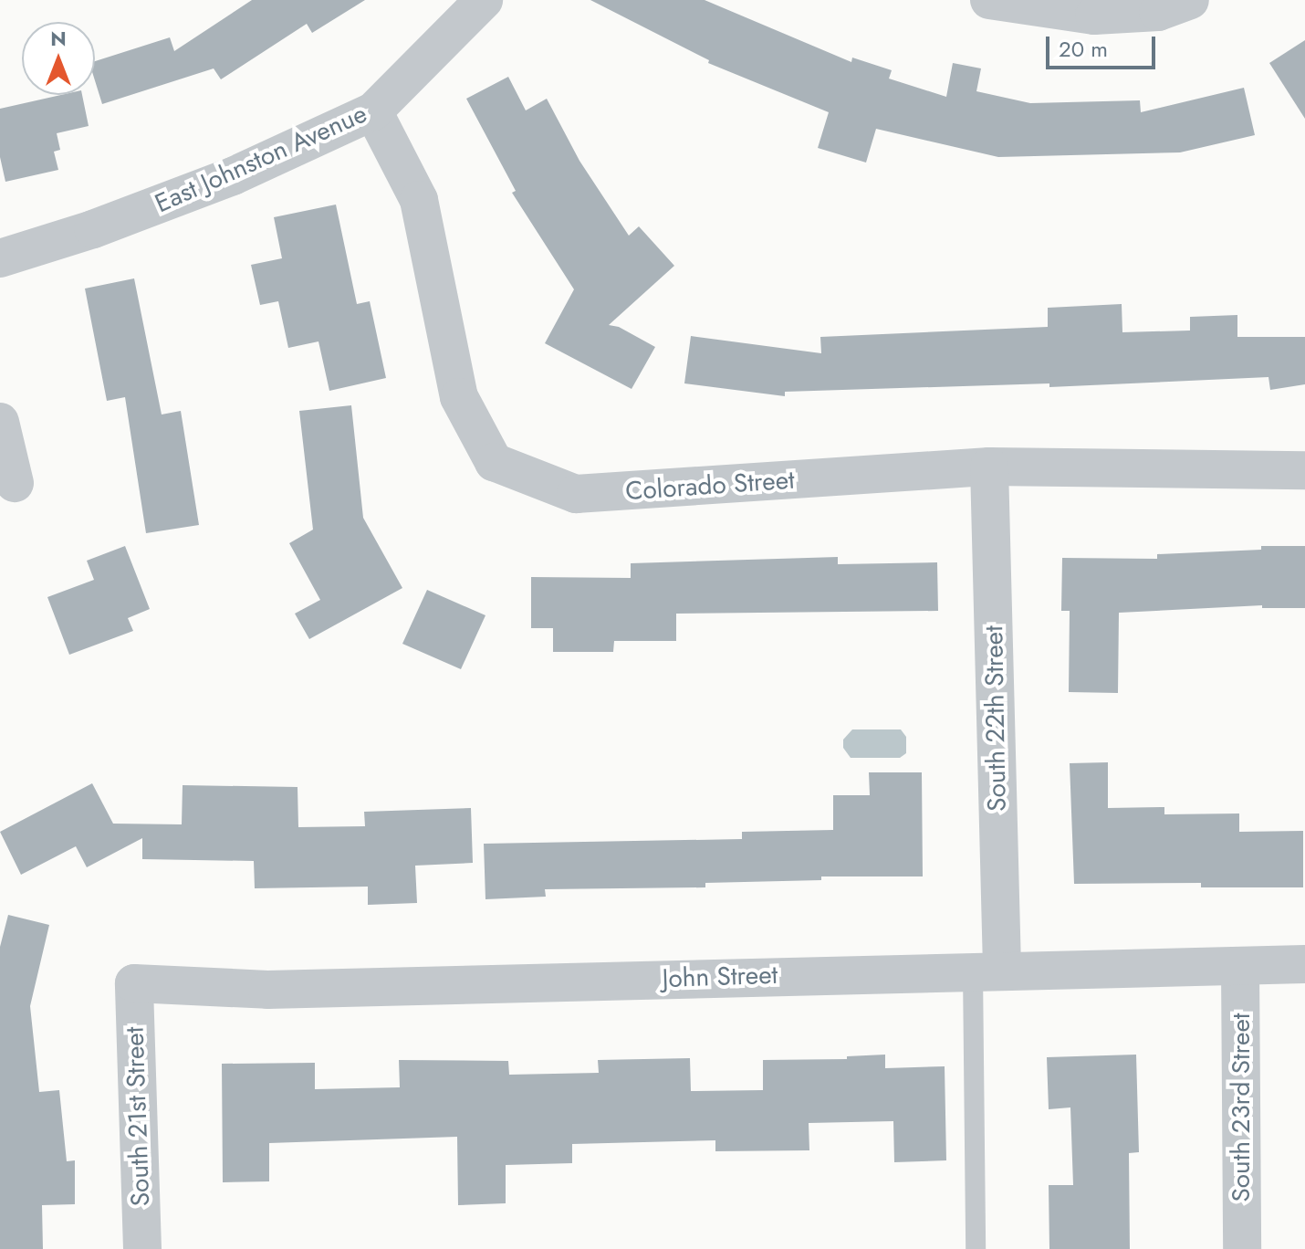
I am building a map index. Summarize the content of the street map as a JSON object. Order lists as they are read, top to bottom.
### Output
{
  "streets": {
    "street": [
      "East Johnston Avenue",
      "Colorado Street",
      "South 22th Street",
      "John Street",
      "South 23rd Street",
      "South 21st Street"
    ]
  },
  "crossings": [
    ["East Johnston Avenue", "Colorado Street"],
    ["Colorado Street", "South 22th Street"],
    ["South 22th Street", "John Street"],
    ["John Street", "South 23rd Street"],
    ["John Street", "South 21st Street"]
  ],
  "scale_bar": "20 m",
  "north": "top"
}
